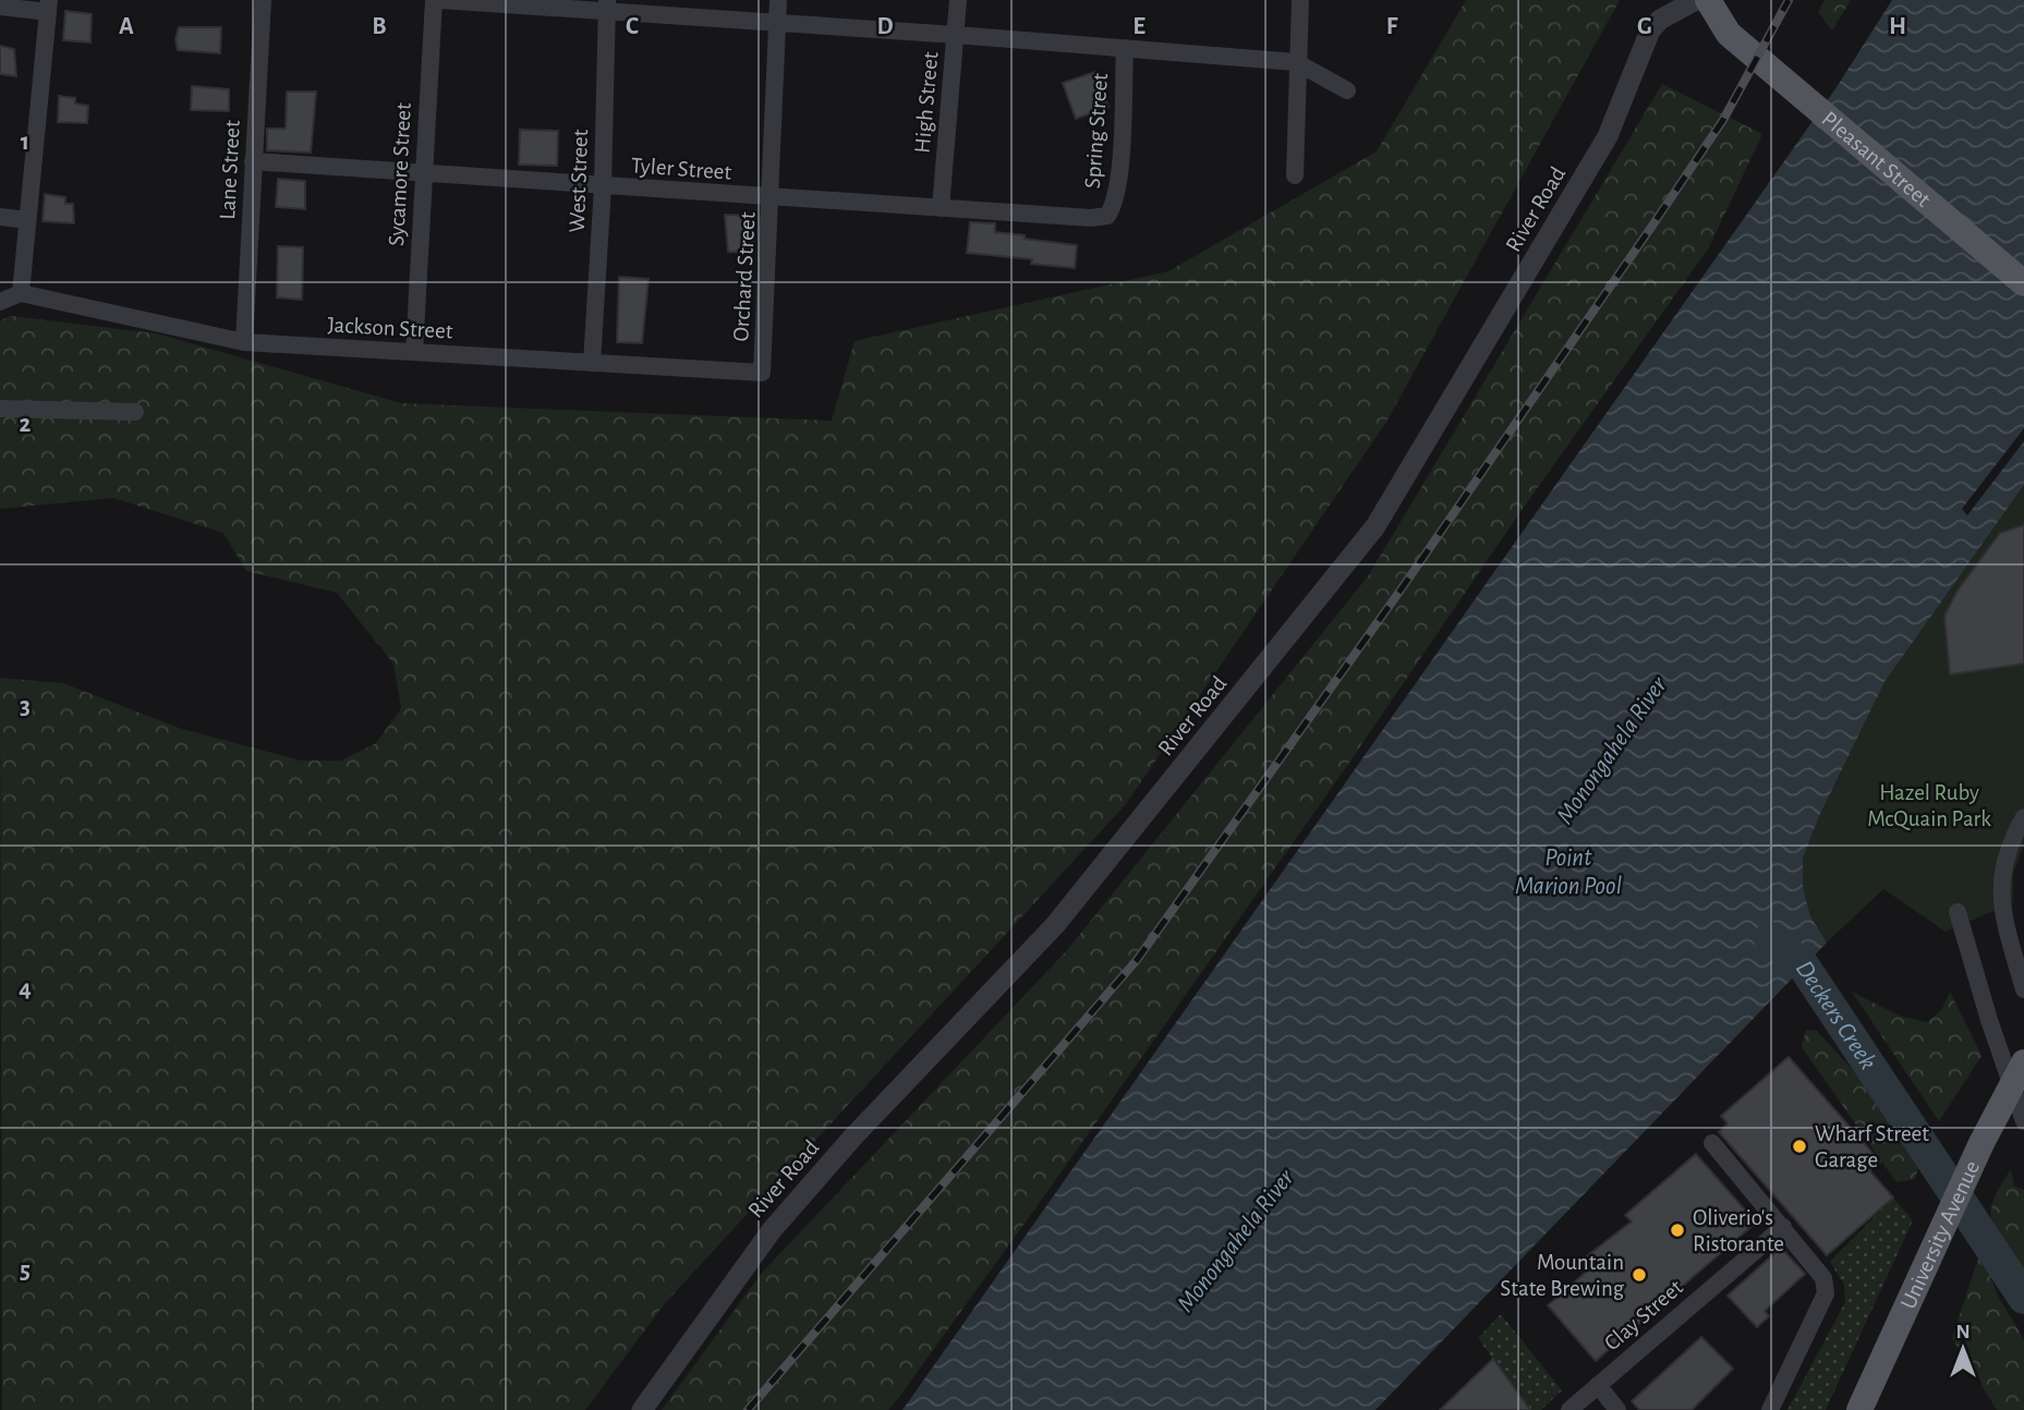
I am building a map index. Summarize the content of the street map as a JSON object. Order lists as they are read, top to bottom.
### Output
{
  "streets": {
    "main road": ["Pleasant Street", "University Avenue"],
    "street": [
      "High Street",
      "Spring Street",
      "Tyler Street",
      "Lane Street",
      "Sycamore Street",
      "West Street",
      "River Road",
      "Orchard Street",
      "Jackson Street",
      "Clay Street"
    ]
  },
  "crossings": [
    ["High Street", "Tyler Street"],
    ["Spring Street", "Tyler Street"],
    ["Tyler Street", "Lane Street"],
    ["Tyler Street", "Sycamore Street"],
    ["Tyler Street", "West Street"],
    ["Tyler Street", "Orchard Street"],
    ["Lane Street", "Jackson Street"],
    ["Sycamore Street", "Jackson Street"],
    ["West Street", "Jackson Street"],
    ["Orchard Street", "Jackson Street"]
  ],
  "water": ["Monongahela River", "Point Marion Pool", "Deckers Creek"],
  "parks": ["Hazel Ruby McQuain Park"],
  "places": ["Wharf Street Garage", "Oliverio's Ristorante", "Mountain State Brewing"],
  "north": "top",
  "grid": {
    "columns": [
      "A",
      "B",
      "C",
      "D",
      "E",
      "F",
      "G",
      "H"
    ],
    "rows": [
      "1",
      "2",
      "3",
      "4",
      "5"
    ]
  }
}
